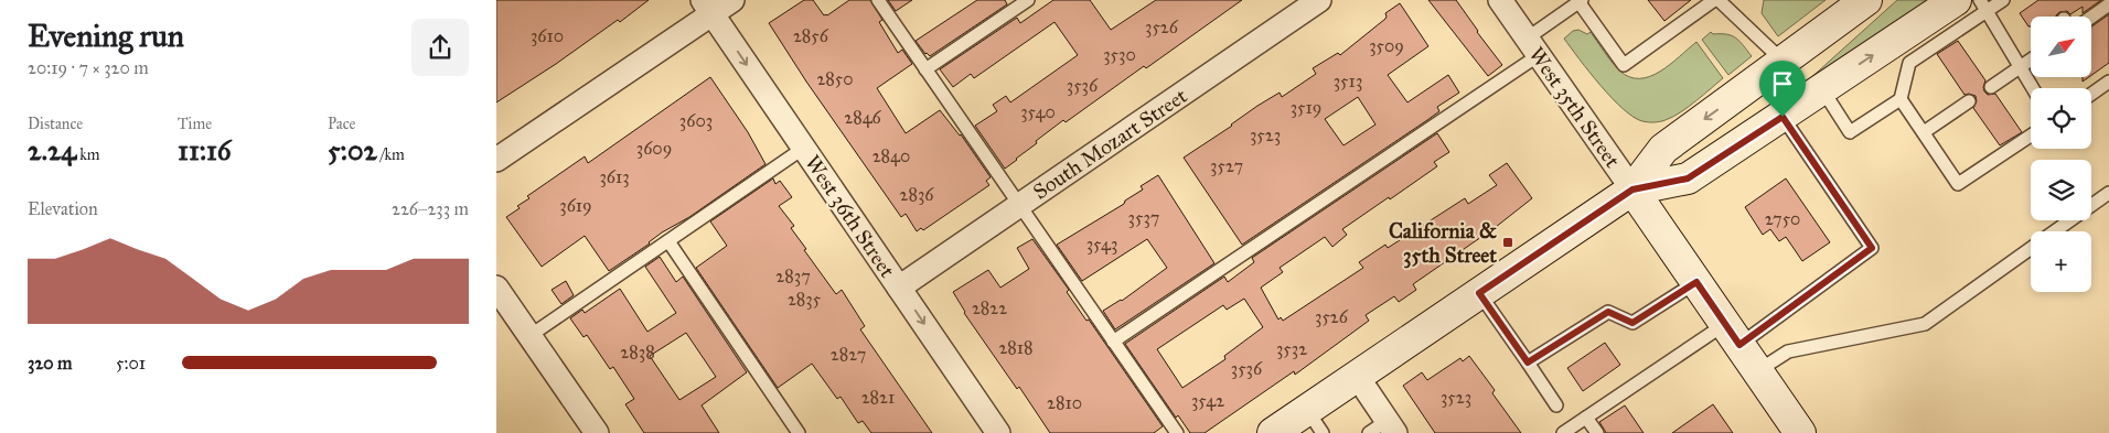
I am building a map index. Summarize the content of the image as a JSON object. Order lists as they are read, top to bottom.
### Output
{
  "streets": {
    "main road": ["West 35th Street"],
    "street": ["South Mozart Street", "West 36th Street"]
  },
  "crossings": [
    ["South Mozart Street", "West 36th Street"]
  ],
  "one_way": ["West 36th Street"],
  "places": {
    "transit": ["California & 35th Street"]
  },
  "house_numbers": [
    "3526",
    "3610",
    "2856",
    "3509",
    "3530",
    "2850",
    "3513",
    "3536",
    "3519",
    "3540",
    "2846",
    "3603",
    "3523",
    "3609",
    "2840",
    "3527",
    "3613",
    "2836",
    "3619",
    "3537",
    "2750",
    "3543",
    "2837",
    "2835",
    "2822",
    "3526",
    "2818",
    "3532",
    "2838",
    "2827",
    "3536",
    "2821",
    "3523",
    "3542",
    "2810"
  ],
  "north": "top right",
  "page": {
    "heading": ["Evening run", "20:19 · 7 × 320 m"],
    "map_buttons": "+",
    "stats": [
      ["Distance", "2.24 km"],
      ["Time", "11:16"],
      ["Pace", "5:02 /km"]
    ],
    "chart": ["Elevation", "226–233 m"],
    "list": [
      {
        "name": "320 m",
        "note": "5:01"
      }
    ]
  }
}
